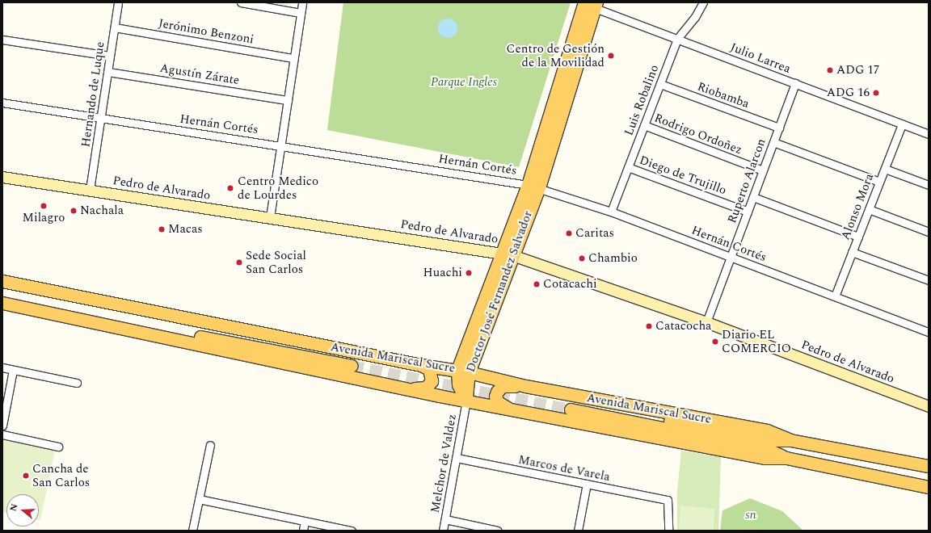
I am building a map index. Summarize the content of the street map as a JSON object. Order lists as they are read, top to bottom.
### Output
{
  "streets": {
    "main road": ["Pedro de Alvarado", "Doctor José Fernandez Salvador", "Avenida Mariscal Sucre"],
    "street": [
      "Jerónimo Benzoni",
      "Julio Larrea",
      "Agustín Zárate",
      "Hernando de Luque",
      "Riobamba",
      "Luis Robalino",
      "Hernán Cortés",
      "Rodrigo Ordoñez",
      "Diego de Trujillo",
      "Ruperto Alarcon",
      "Alonso Mora",
      "Melchor de Valdez",
      "Marcos de Varela"
    ]
  },
  "crossings": [
    ["Jerónimo Benzoni", "Hernando de Luque"],
    ["Julio Larrea", "Luis Robalino"],
    ["Julio Larrea", "Ruperto Alarcon"],
    ["Julio Larrea", "Alonso Mora"],
    ["Julio Larrea", "Doctor José Fernandez Salvador"],
    ["Agustín Zárate", "Hernando de Luque"],
    ["Hernando de Luque", "Hernán Cortés"],
    ["Hernando de Luque", "Pedro de Alvarado"],
    ["Riobamba", "Luis Robalino"],
    ["Riobamba", "Ruperto Alarcon"],
    ["Luis Robalino", "Hernán Cortés"],
    ["Luis Robalino", "Rodrigo Ordoñez"],
    ["Luis Robalino", "Diego de Trujillo"],
    ["Hernán Cortés", "Ruperto Alarcon"],
    ["Hernán Cortés", "Alonso Mora"],
    ["Hernán Cortés", "Doctor José Fernandez Salvador"],
    ["Rodrigo Ordoñez", "Ruperto Alarcon"],
    ["Diego de Trujillo", "Ruperto Alarcon"],
    ["Ruperto Alarcon", "Pedro de Alvarado"],
    ["Pedro de Alvarado", "Doctor José Fernandez Salvador"],
    ["Doctor José Fernandez Salvador", "Avenida Mariscal Sucre"],
    ["Doctor José Fernandez Salvador", "Melchor de Valdez"],
    ["Avenida Mariscal Sucre", "Melchor de Valdez"],
    ["Melchor de Valdez", "Marcos de Varela"]
  ],
  "parks": ["Parque Ingles", "sn"],
  "places": [
    "Centro de Gestión de la Movilidad",
    "ADG 17",
    "ADG 16",
    "Centro Medico de Lourdes",
    "Milagro",
    "Nachala",
    "Macas",
    "Caritas",
    "Chambio",
    "Sede Social San Carlos",
    "Huachi",
    "Cotacachi",
    "Catacocha",
    "Diario EL COMERCIO",
    "Cancha de San Carlos"
  ],
  "north": "left"
}
